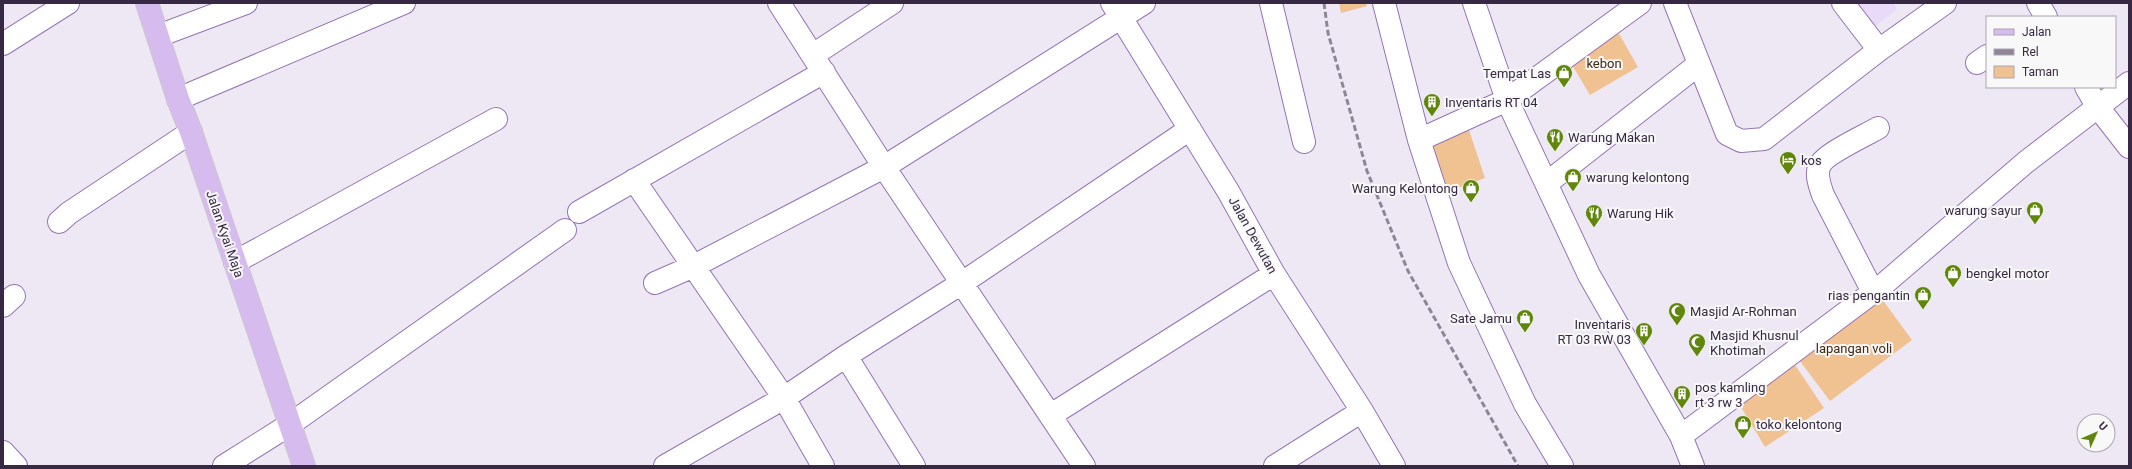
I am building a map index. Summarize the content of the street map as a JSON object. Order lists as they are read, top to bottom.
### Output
{
  "streets": {
    "main road": ["Jalan Kyai Maja"],
    "street": ["Jalan Dewutan"]
  },
  "parks": ["kebon", "lapangan voli"],
  "places": {
    "shop": [
      "Tempat Las",
      "warung kelontong",
      "Warung Kelontong",
      "warung sayur",
      "bengkel motor",
      "rias pengantin",
      "Sate Jamu",
      "toko kelontong"
    ],
    "building": ["Inventaris RT 04", "Inventaris RT 03 RW 03", "pos kamling rt 3 rw 3"],
    "restaurant": ["Warung Makan", "Warung Hik"],
    "hotel": ["kos"],
    "mosque": ["Masjid Ar-Rohman", "Masjid Khusnul Khotimah"]
  },
  "legend": ["Jalan", "Rel", "Taman"],
  "north": "top right"
}
